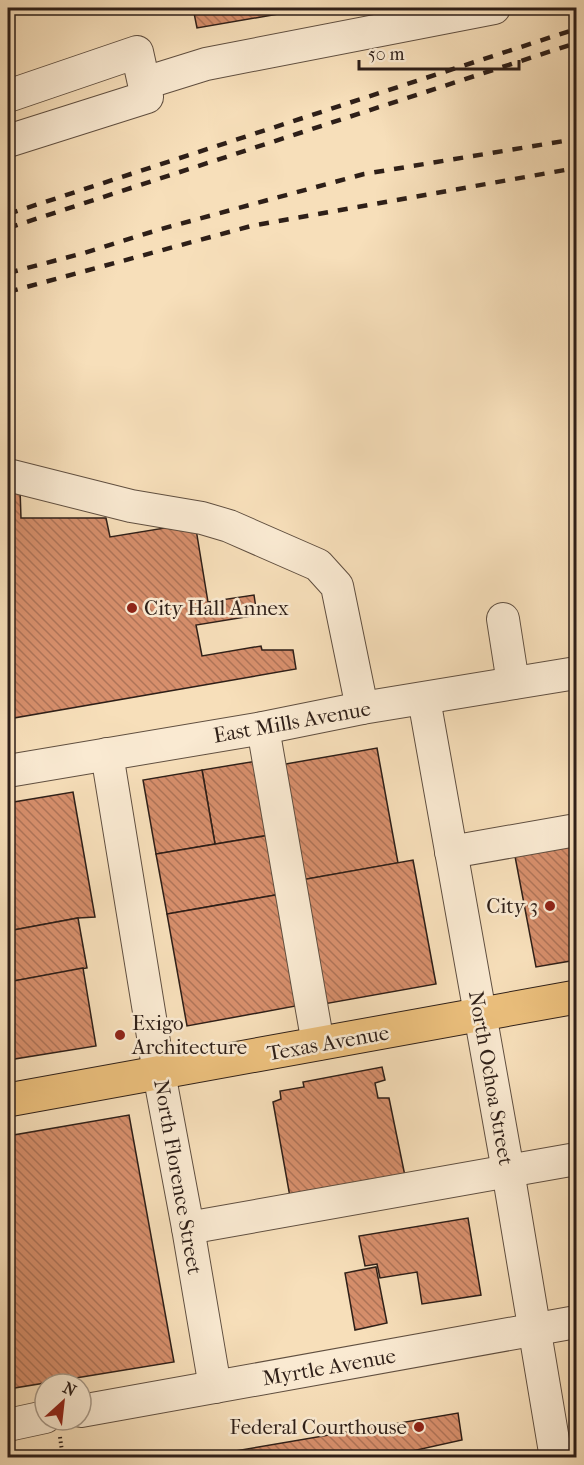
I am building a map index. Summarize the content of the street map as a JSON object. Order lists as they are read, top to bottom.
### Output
{
  "streets": {
    "main road": ["Texas Avenue"],
    "street": [
      "East Mills Avenue",
      "North Ochoa Street",
      "North Florence Street",
      "Myrtle Avenue"
    ]
  },
  "crossings": [
    ["East Mills Avenue", "North Ochoa Street"],
    ["East Mills Avenue", "North Florence Street"],
    ["Texas Avenue", "North Ochoa Street"],
    ["Texas Avenue", "North Florence Street"],
    ["North Ochoa Street", "Myrtle Avenue"],
    ["North Florence Street", "Myrtle Avenue"]
  ],
  "places": [
    "City Hall Annex",
    "City 3",
    "Exigo Architecture",
    "Federal Courthouse"
  ],
  "scale_bar": "50 m",
  "north": "top right"
}
